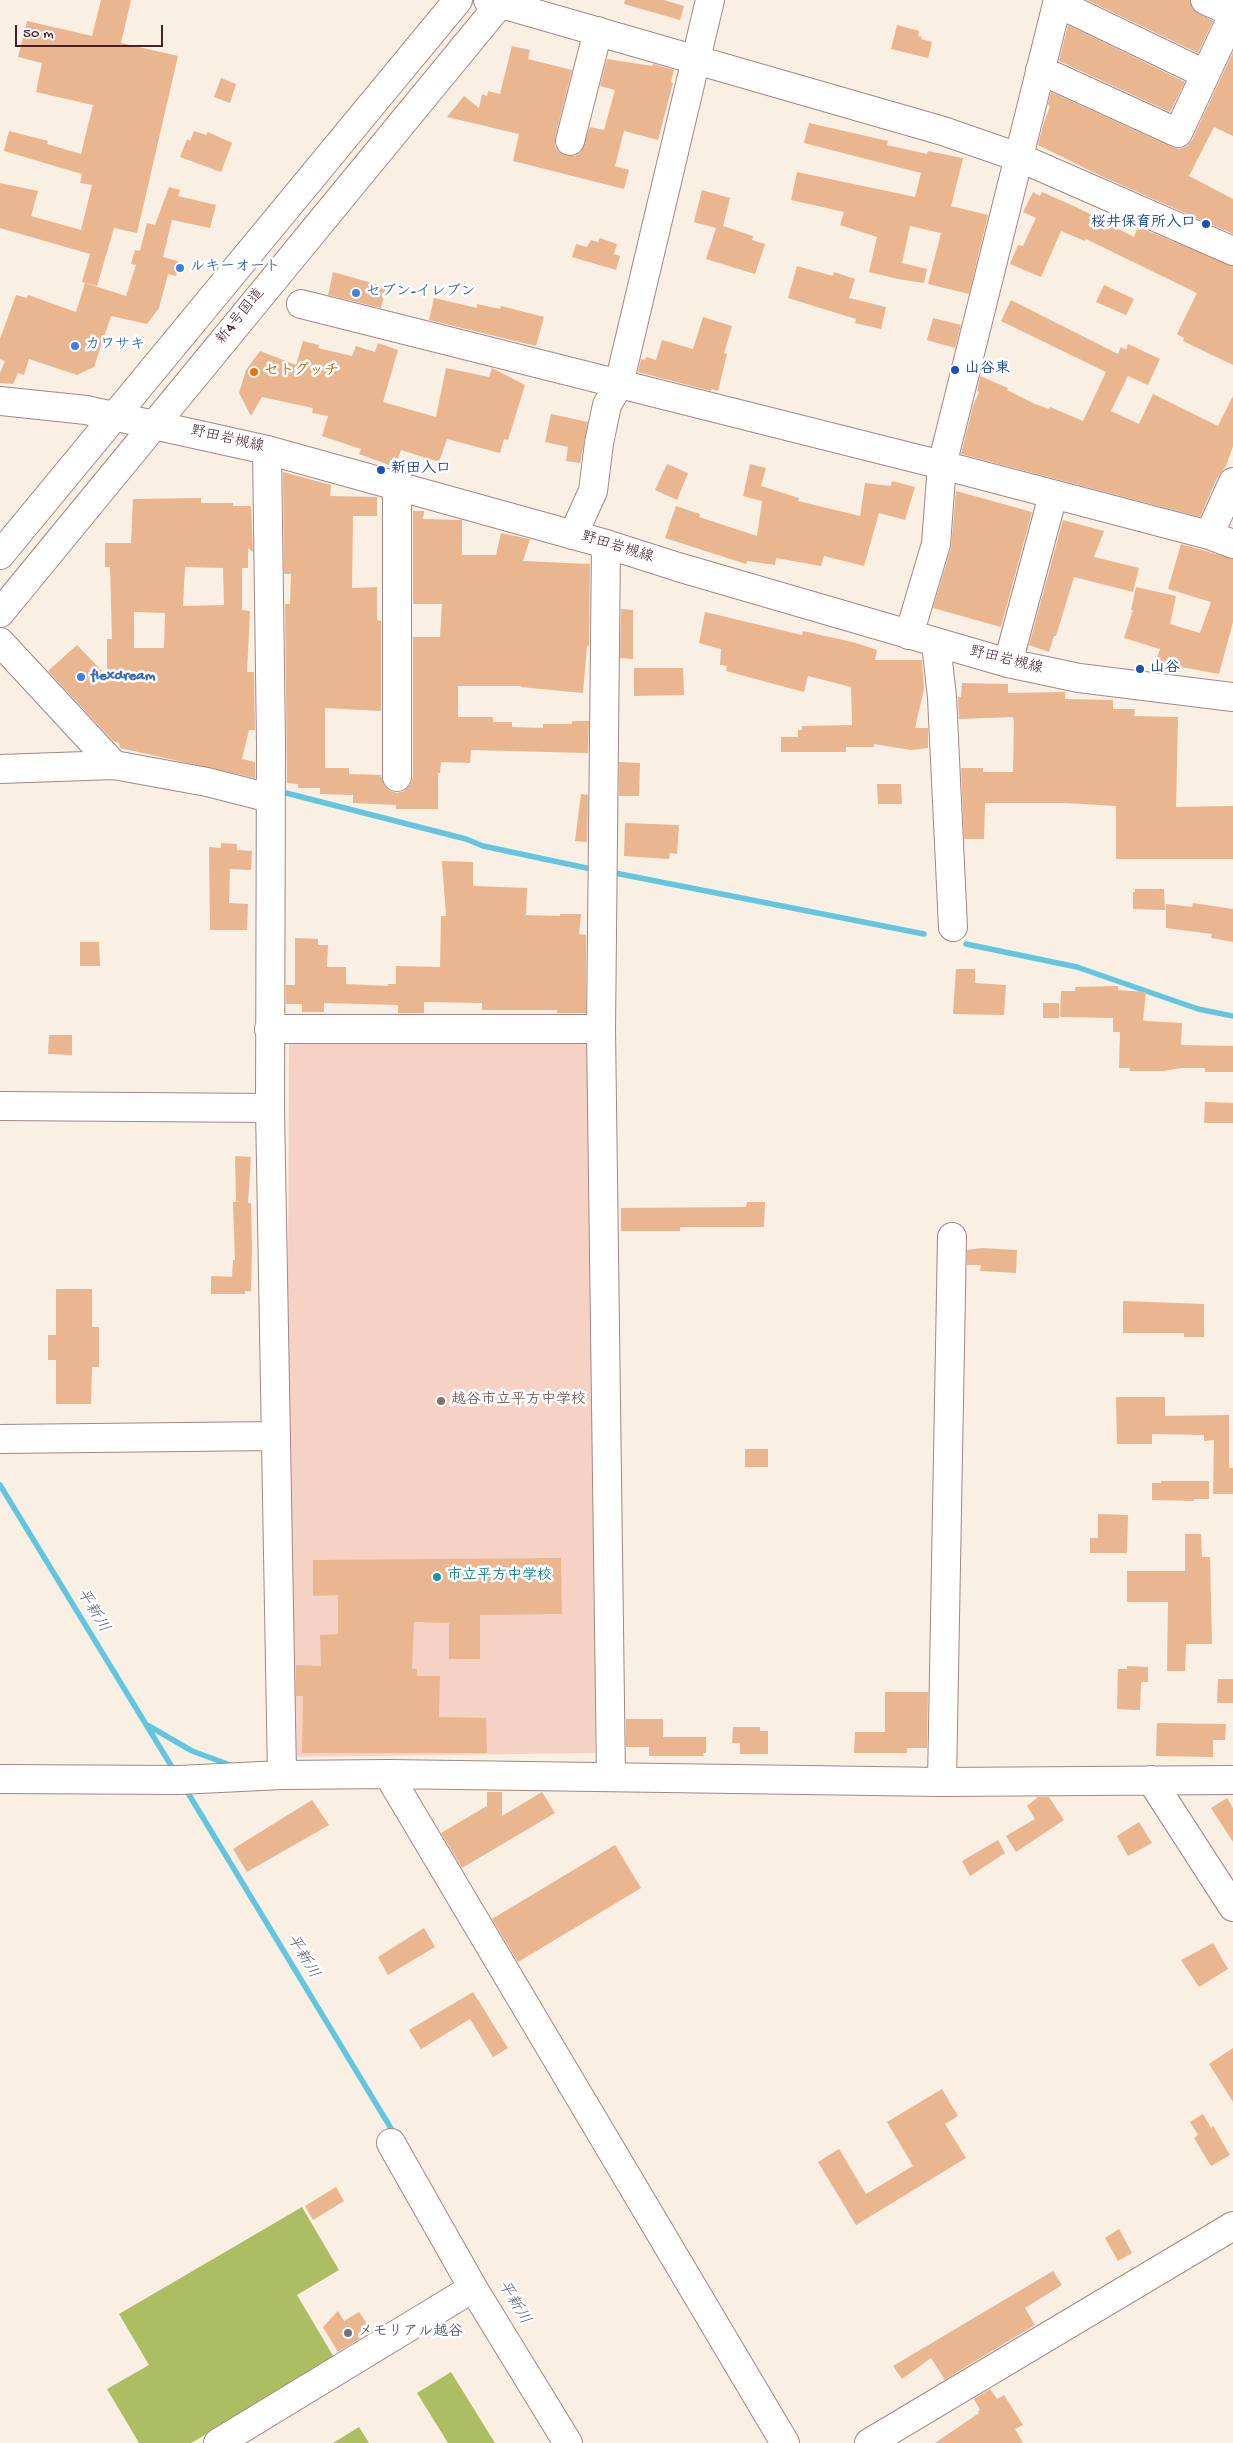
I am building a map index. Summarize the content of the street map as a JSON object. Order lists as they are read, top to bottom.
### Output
{
  "streets": {
    "main road": ["新4号国道", "野田岩槻線"]
  },
  "crossings": [
    ["新4号国道", "野田岩槻線"]
  ],
  "water": ["平新川"],
  "places": [
    "桜井保育所入口",
    "ルキーオート",
    "セブン-イレブン",
    "カワサキ",
    "山谷東",
    "セトグッチ",
    "新田入口",
    "山谷",
    "flexdream",
    "越谷市立平方中学校",
    "市立平方中学校",
    "メモリアル越谷"
  ],
  "scale_bar": "50 m"
}
